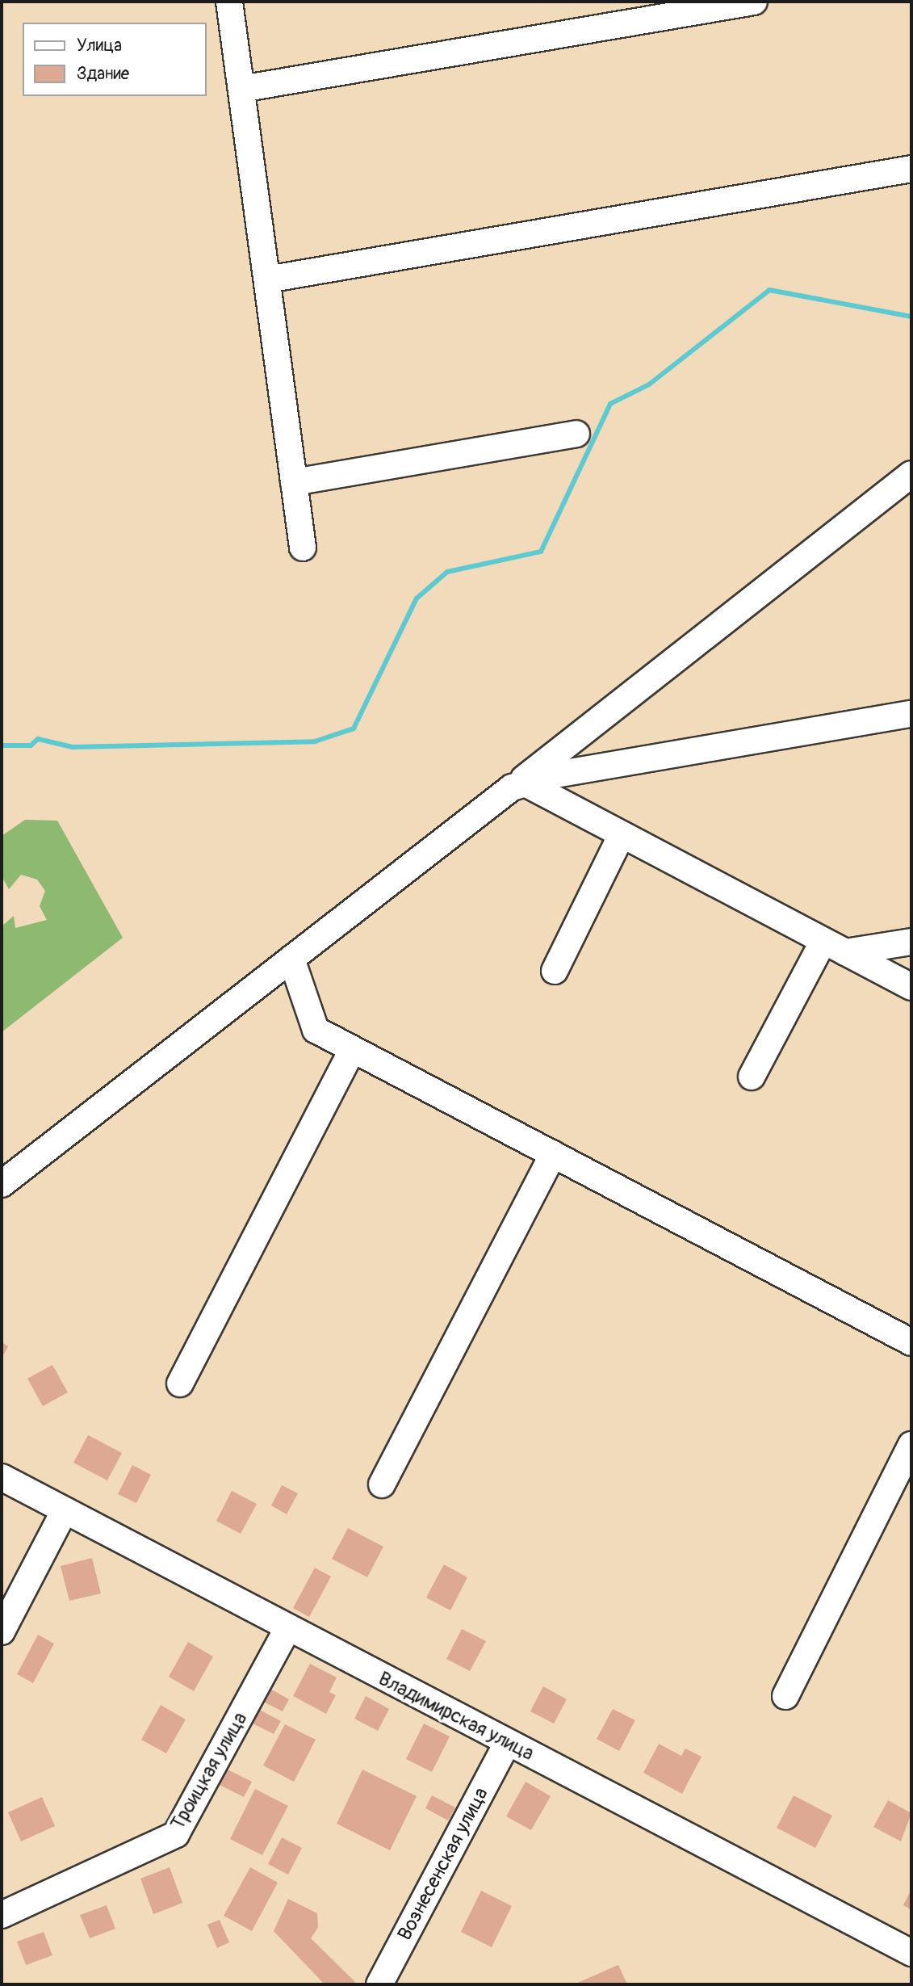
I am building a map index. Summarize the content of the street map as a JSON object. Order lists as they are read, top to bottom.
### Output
{
  "streets": {
    "street": ["Владимирская улица", "Троицкая улица", "Вознесенская улица"]
  },
  "crossings": [
    ["Владимирская улица", "Троицкая улица"],
    ["Владимирская улица", "Вознесенская улица"]
  ],
  "legend": ["Улица", "Здание"]
}
